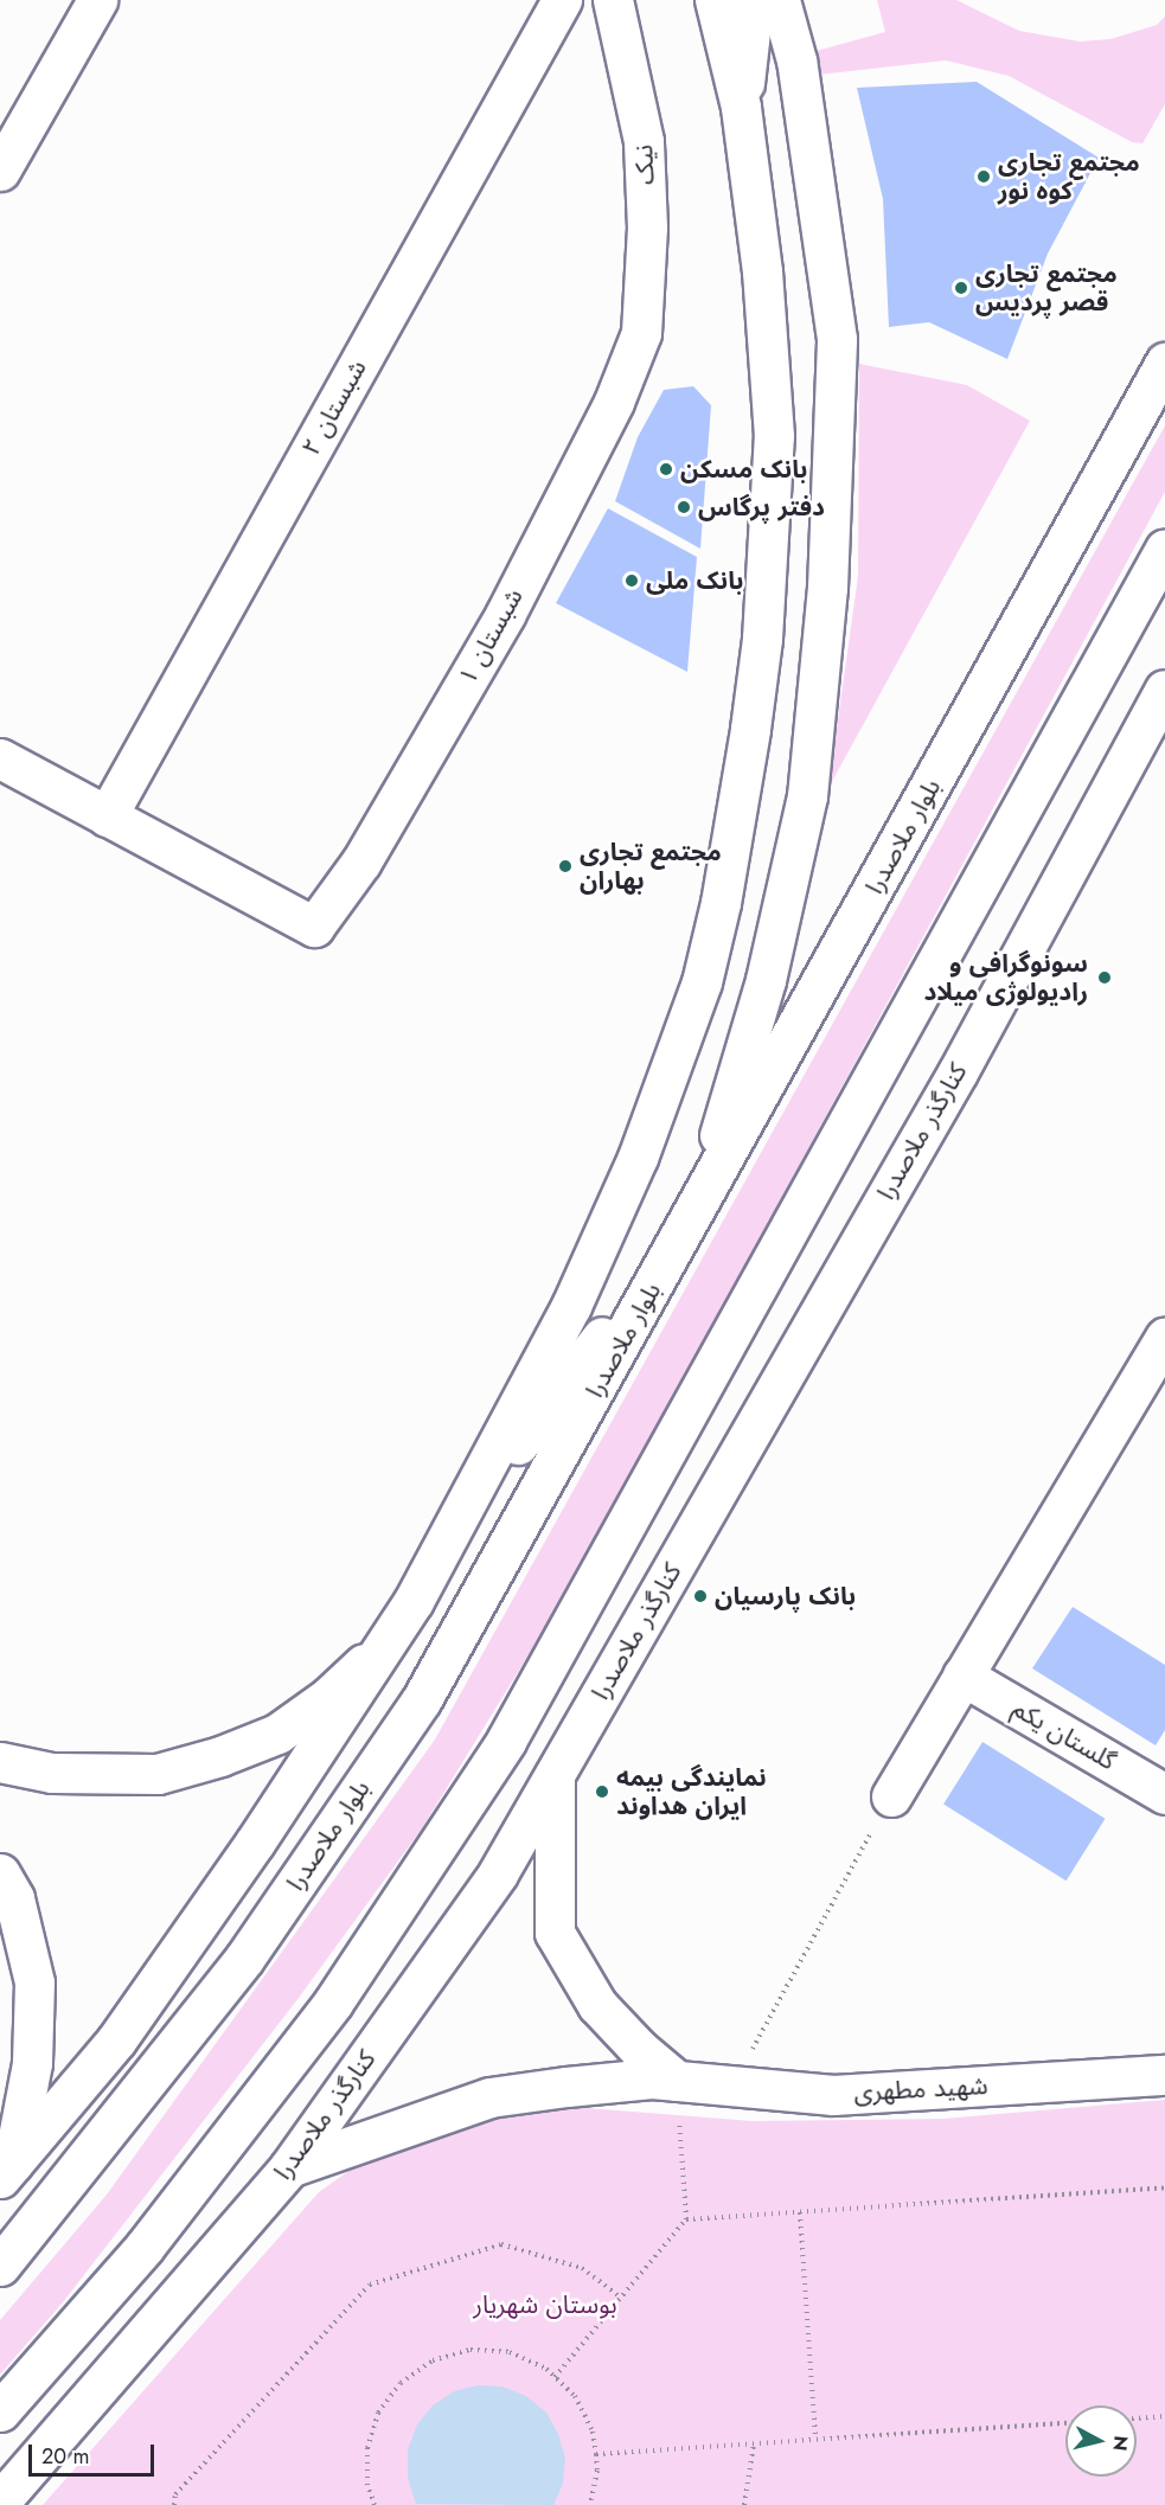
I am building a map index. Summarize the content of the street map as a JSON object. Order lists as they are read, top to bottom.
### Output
{
  "streets": {
    "main road": [
      "نیک",
      "شبستان ۲",
      "شبستان ۱",
      "بلوار ملاصدرا",
      "کنارگذر ملاصدرا",
      "گلستان یکم",
      "شهید مطهری"
    ]
  },
  "crossings": [
    ["نیک", "شبستان ۱"],
    ["شبستان ۲", "شبستان ۱"],
    ["کنارگذر ملاصدرا", "شهید مطهری"]
  ],
  "parks": ["بوستان شهریار"],
  "places": [
    "مجتمع تجاری کوه نور",
    "مجتمع تجاری قصر پردیس",
    "بانک مسکن",
    "دفتر پرگاس",
    "بانک ملی",
    "مجتمع تجاری بهاران",
    "سونوگرافی و رادیولوژی میلاد",
    "بانک پارسیان",
    "نمایندگی بیمه ایران هداوند"
  ],
  "scale_bar": "20 m",
  "north": "right"
}
